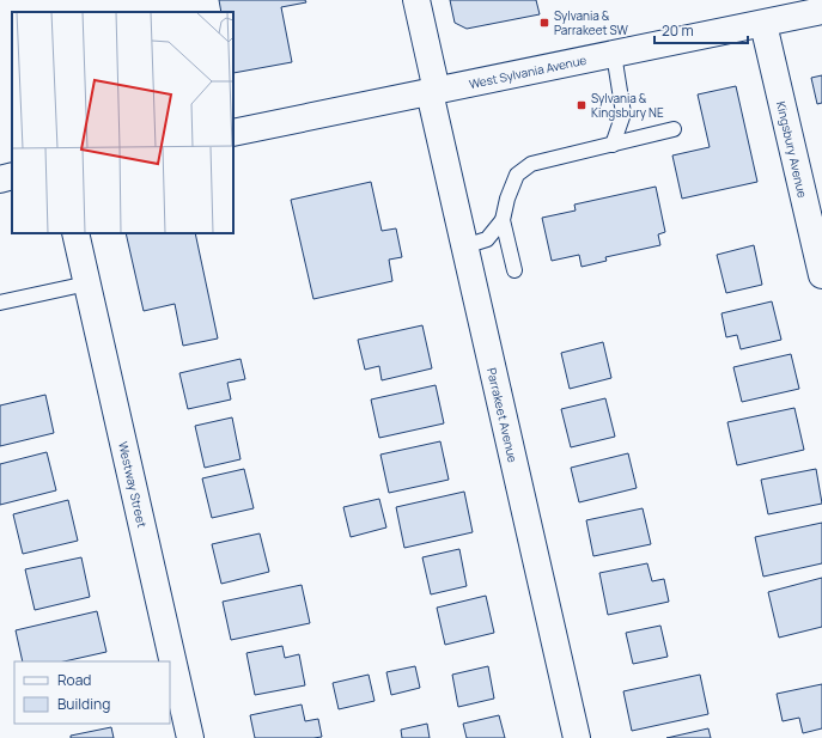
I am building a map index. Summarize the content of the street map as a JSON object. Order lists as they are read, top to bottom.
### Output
{
  "streets": {
    "street": [
      "West Sylvania Avenue",
      "Kingsbury Avenue",
      "Parrakeet Avenue",
      "Westway Street"
    ]
  },
  "crossings": [
    ["West Sylvania Avenue", "Kingsbury Avenue"],
    ["West Sylvania Avenue", "Parrakeet Avenue"]
  ],
  "places": {
    "transit": ["Sylvania & Parrakeet SW", "Sylvania & Kingsbury NE"]
  },
  "legend": ["Road", "Building"],
  "scale_bar": "20 m"
}
